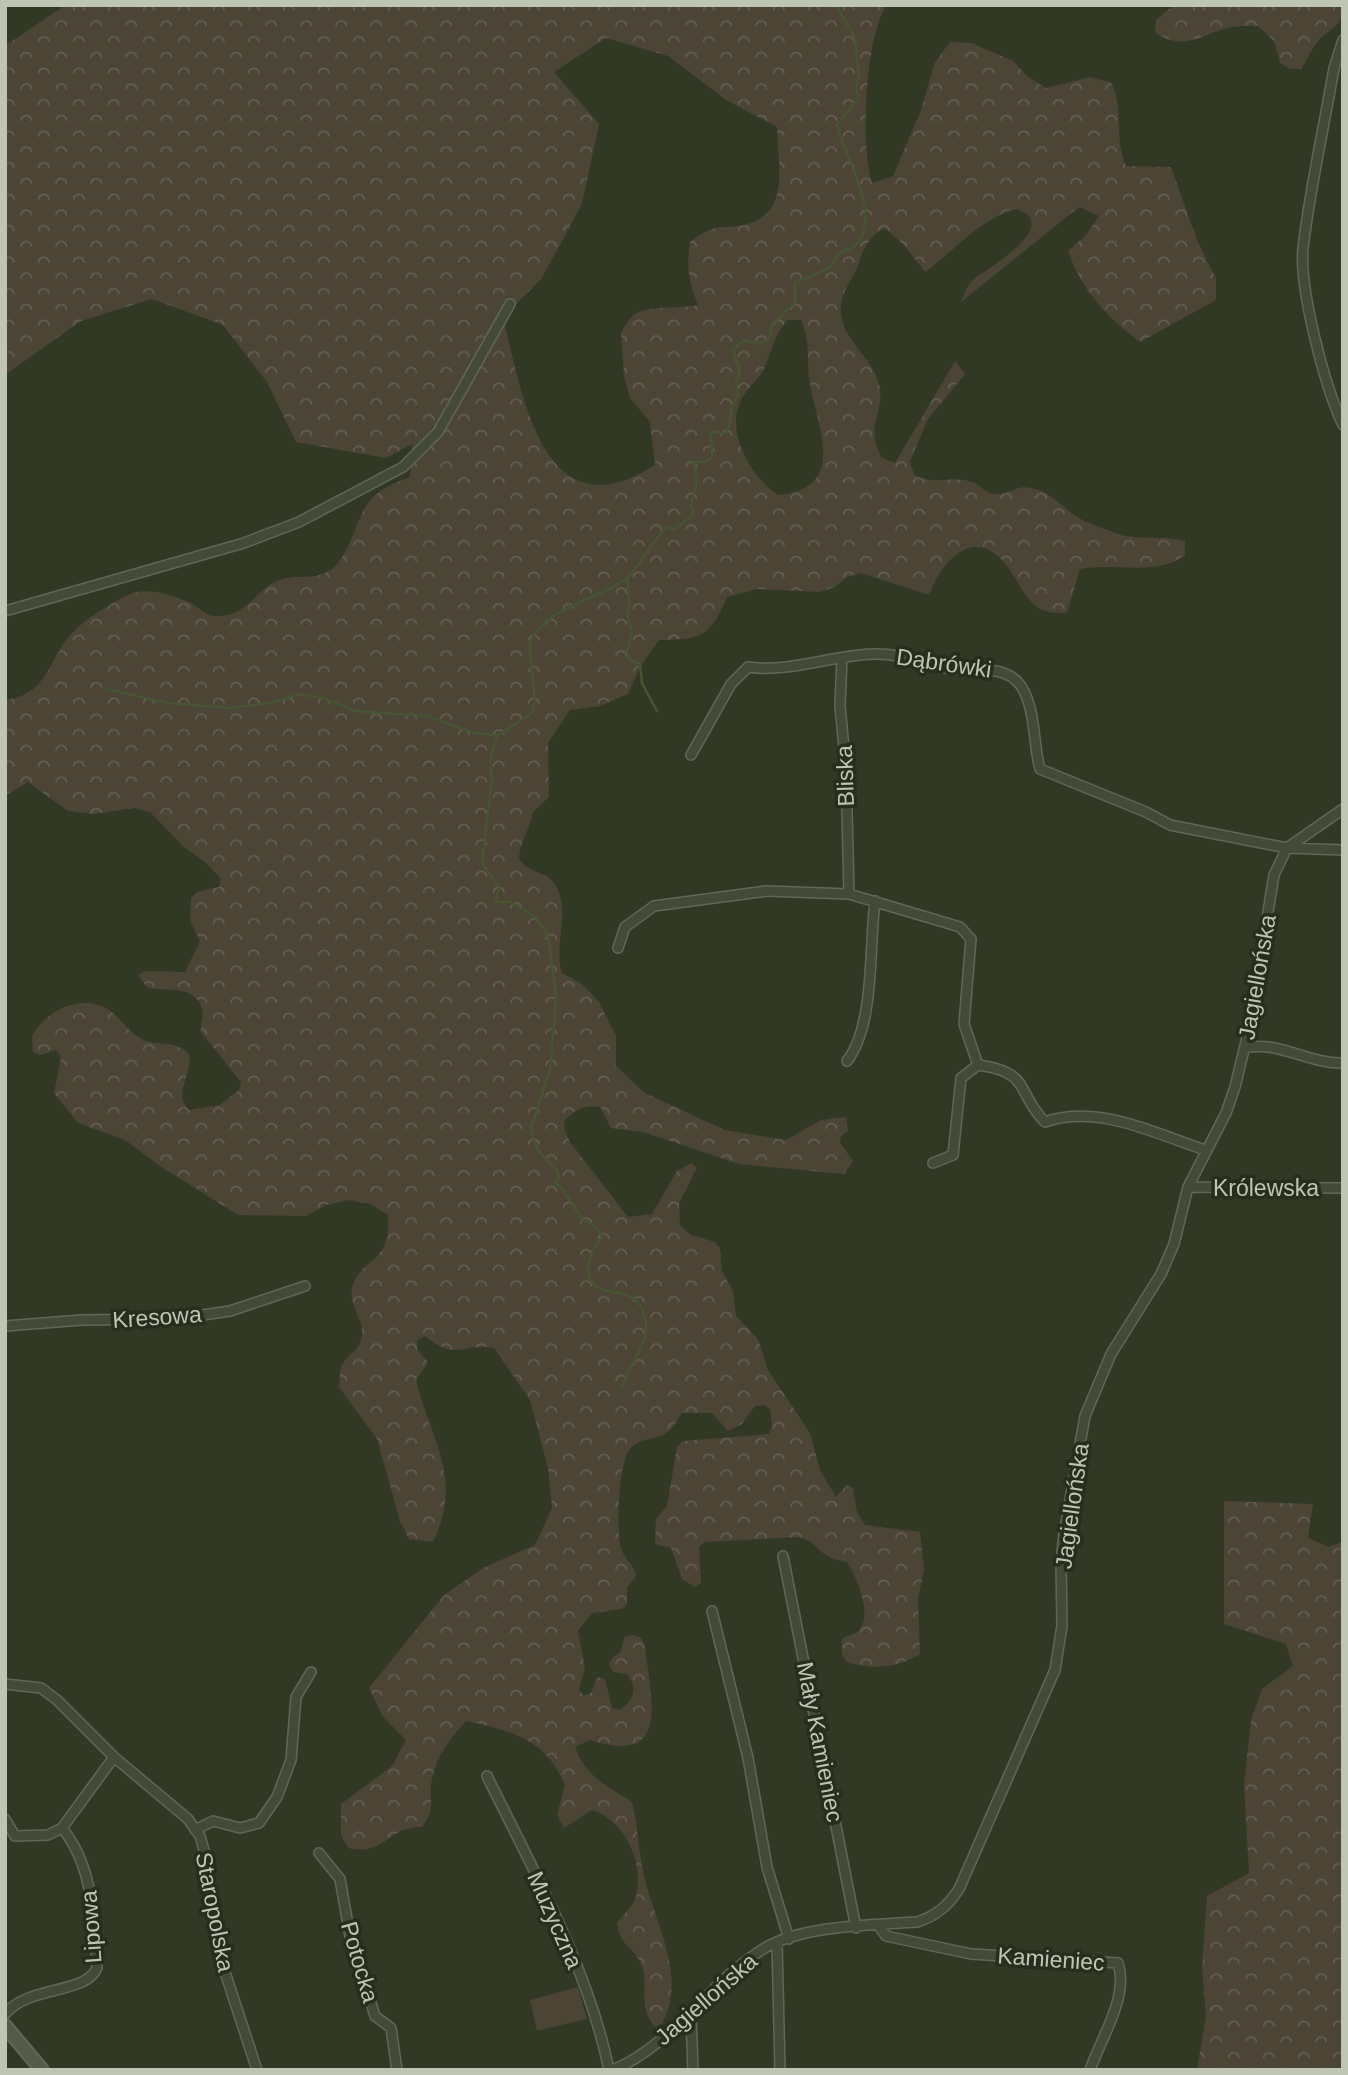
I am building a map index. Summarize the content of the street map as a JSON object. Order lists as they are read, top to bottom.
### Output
{
  "streets": {
    "street": [
      "Dąbrówki",
      "Bliska",
      "Jagiellońska",
      "Królewska",
      "Kresowa",
      "Mały Kamieniec",
      "Staropolska",
      "Muzyczna",
      "Lipowa",
      "Kamieniec",
      "Potocka"
    ]
  },
  "crossings": [
    ["Dąbrówki", "Bliska"],
    ["Dąbrówki", "Jagiellońska"],
    ["Jagiellońska", "Królewska"],
    ["Jagiellońska", "Mały Kamieniec"],
    ["Jagiellońska", "Muzyczna"],
    ["Jagiellońska", "Kamieniec"]
  ]
}
